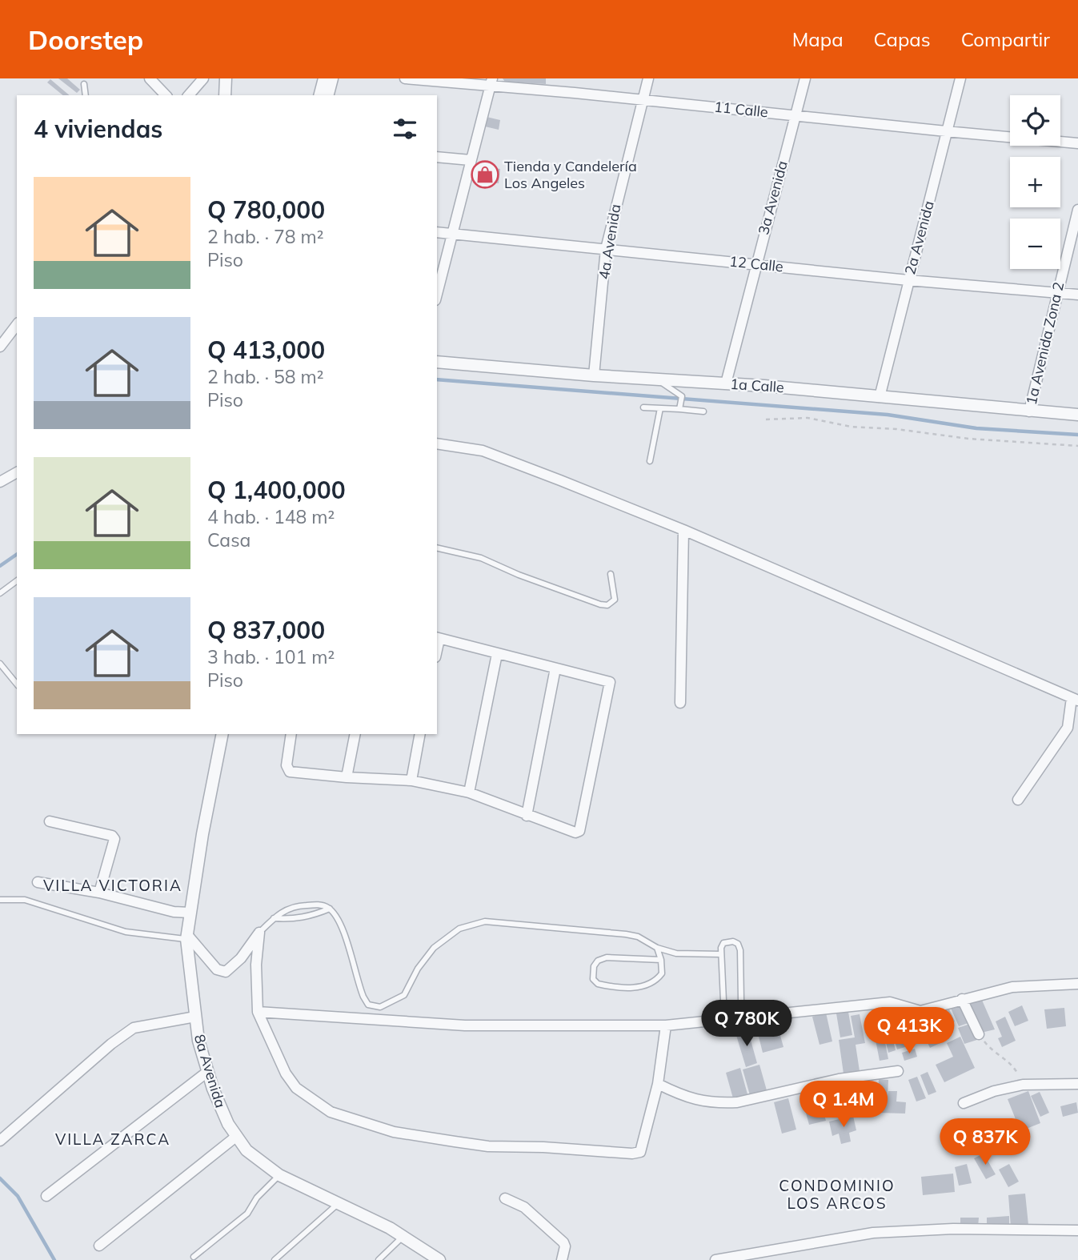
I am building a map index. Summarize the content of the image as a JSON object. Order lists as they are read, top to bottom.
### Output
{
  "streets": {
    "street": [
      "11 Calle",
      "3a Avenida",
      "2a Avenida",
      "4a Avenida",
      "12 Calle",
      "1a Avenida Zona 2",
      "1a Calle",
      "8a Avenida"
    ]
  },
  "crossings": [
    ["11 Calle", "3a Avenida"],
    ["11 Calle", "2a Avenida"],
    ["11 Calle", "4a Avenida"],
    ["3a Avenida", "12 Calle"],
    ["3a Avenida", "1a Calle"],
    ["2a Avenida", "12 Calle"],
    ["2a Avenida", "1a Calle"],
    ["4a Avenida", "12 Calle"],
    ["4a Avenida", "1a Calle"],
    ["12 Calle", "1a Avenida Zona 2"],
    ["1a Avenida Zona 2", "1a Calle"]
  ],
  "districts": ["VILLA VICTORIA", "VILLA ZARCA", "CONDOMINIO LOS ARCOS"],
  "places": {
    "shop": ["Tienda y Candelería Los Angeles"]
  },
  "page": {
    "header": "Doorstep",
    "nav": ["Mapa", "Capas", "Compartir"],
    "map_buttons": ["+", "−"],
    "heading": "4 viviendas",
    "list": [
      {
        "name": "Q 780,000",
        "note": "2 hab. · 78 m² · Piso"
      },
      {
        "name": "Q 413,000",
        "note": "2 hab. · 58 m² · Piso"
      },
      {
        "name": "Q 1,400,000",
        "note": "4 hab. · 148 m² · Casa"
      },
      {
        "name": "Q 837,000",
        "note": "3 hab. · 101 m² · Piso"
      }
    ],
    "price": [
      "Q 780K",
      "Q 413K",
      "Q 1.4M",
      "Q 837K"
    ]
  }
}
